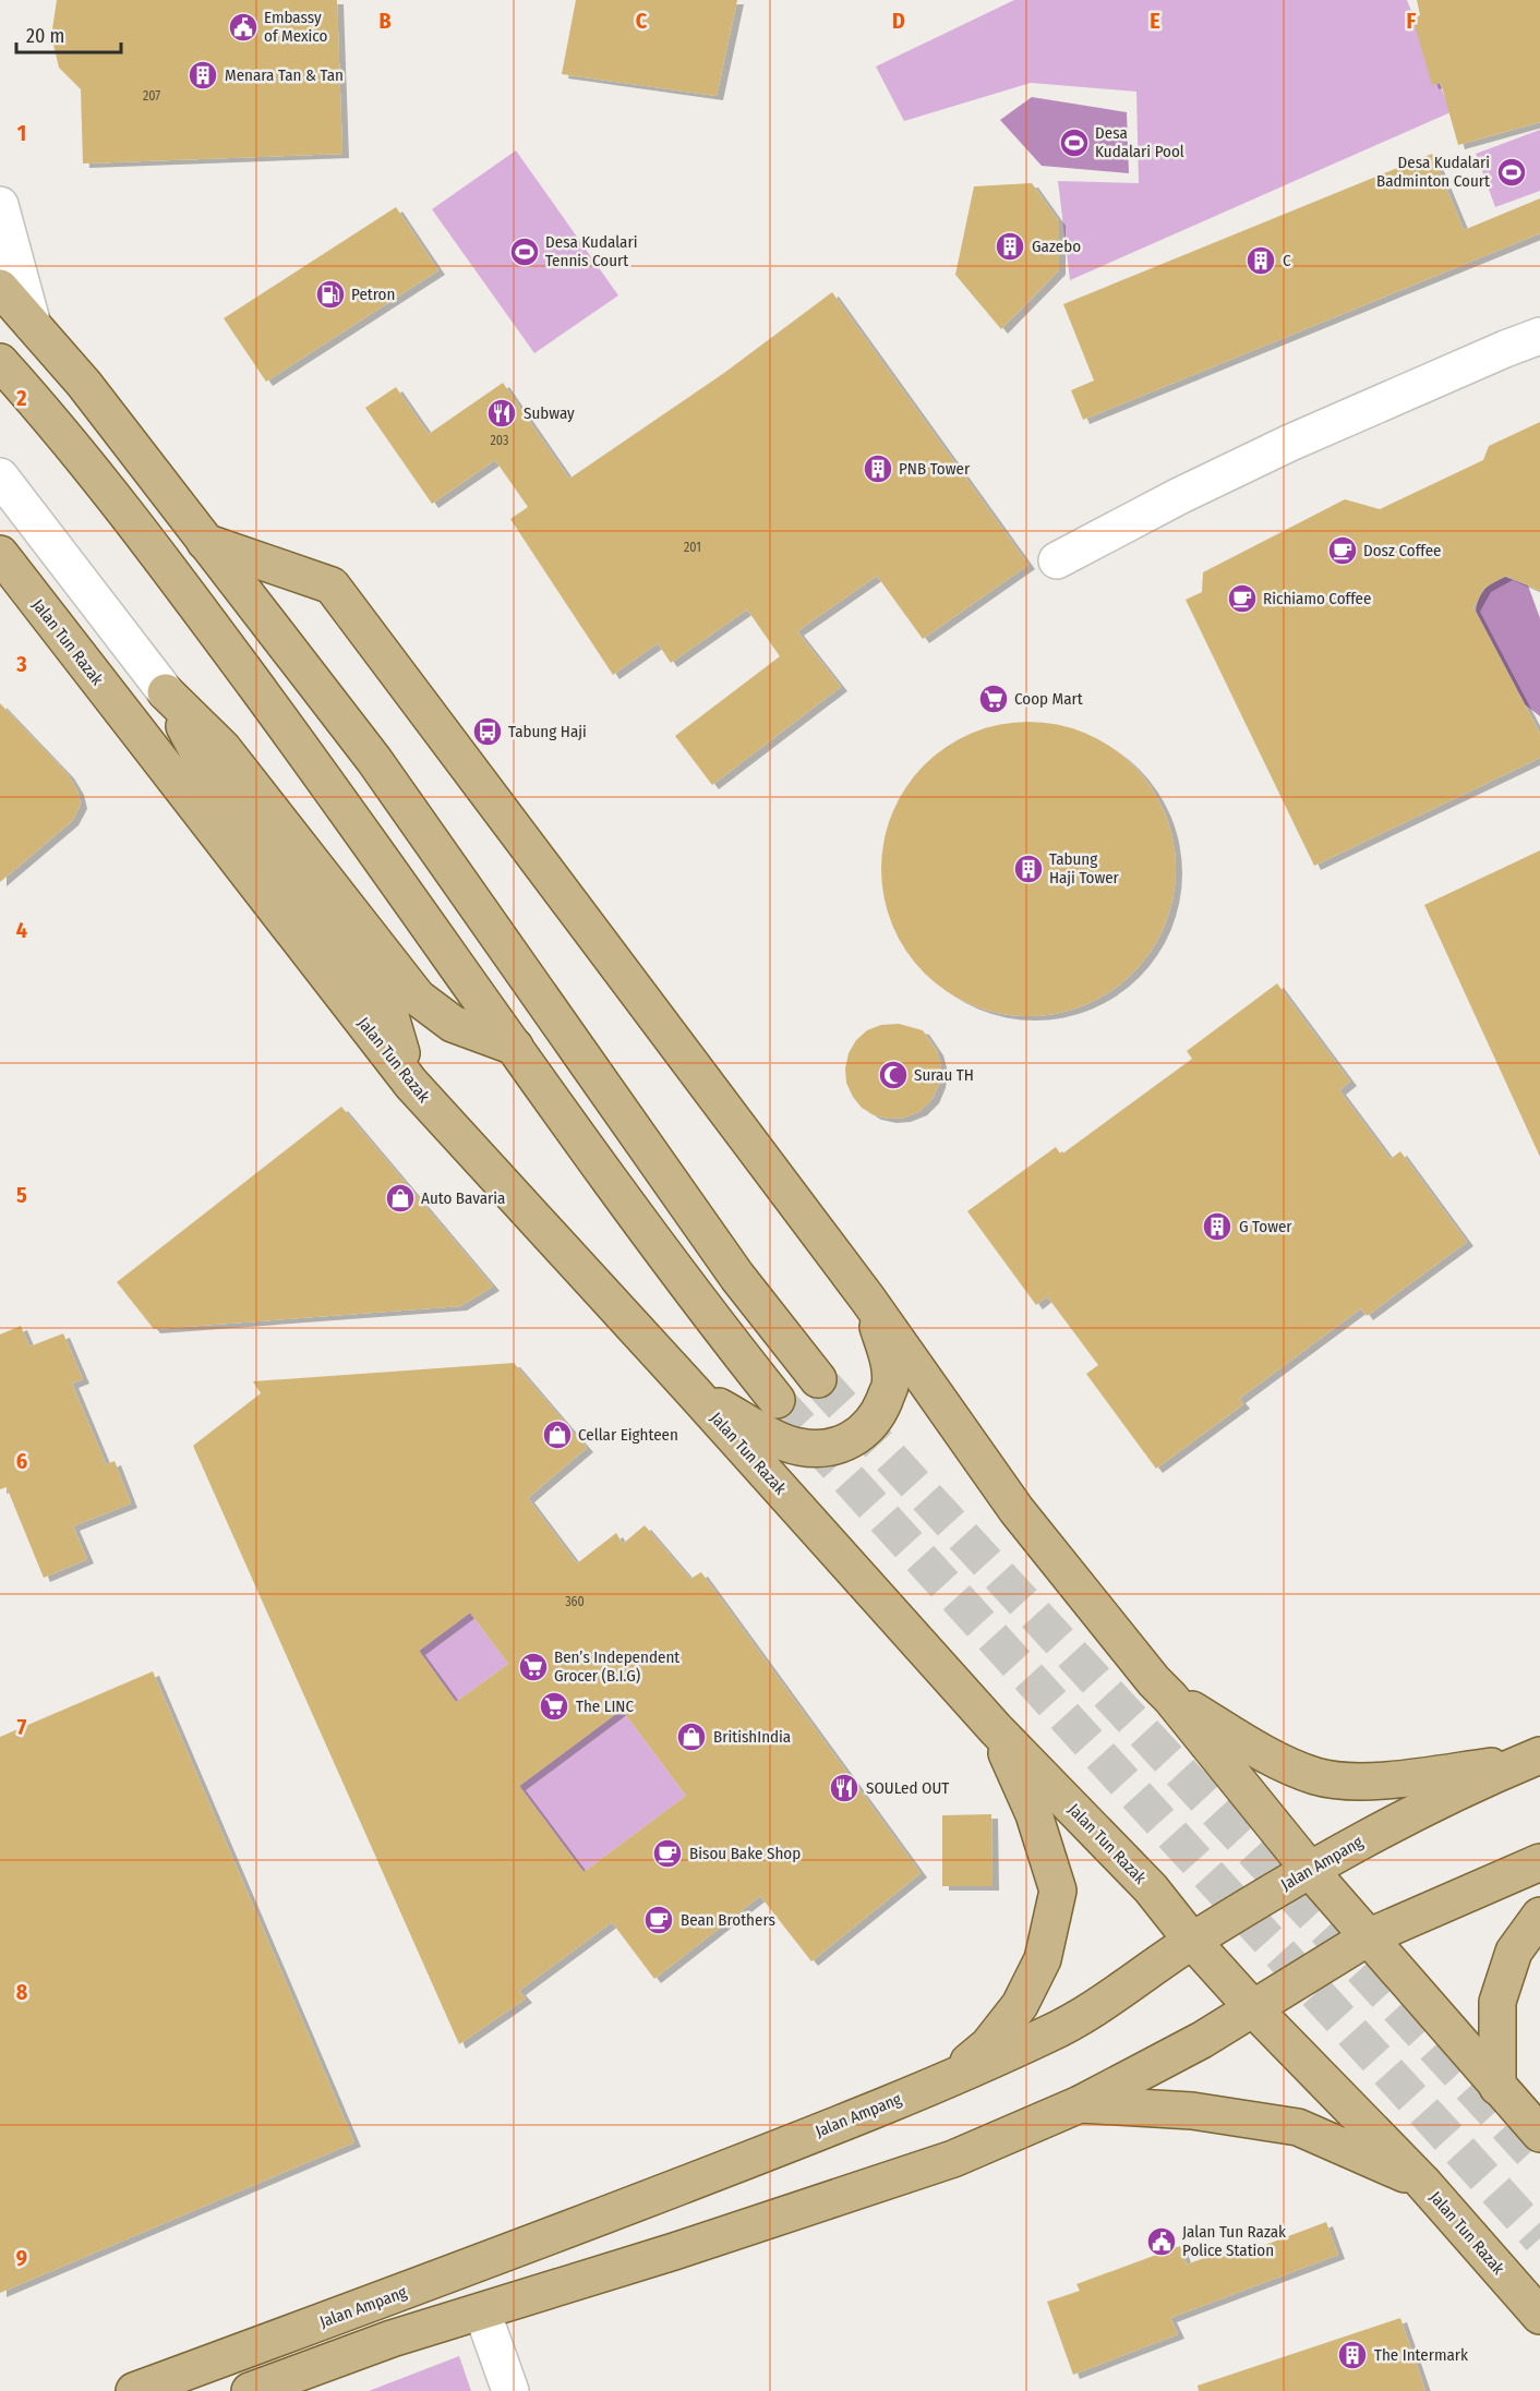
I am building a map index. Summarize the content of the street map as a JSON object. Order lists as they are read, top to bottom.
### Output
{
  "streets": {
    "main road": ["Jalan Tun Razak", "Jalan Ampang"]
  },
  "crossings": [
    ["Jalan Tun Razak", "Jalan Ampang"]
  ],
  "places": {
    "public building": ["Embassy of Mexico", "Jalan Tun Razak Police Station"],
    "building": [
      "Menara Tan & Tan",
      "Gazebo",
      "C",
      "PNB Tower",
      "Tabung Haji Tower",
      "G Tower",
      "The Intermark"
    ],
    "sports": ["Desa Kudalari Pool", "Desa Kudalari Badminton Court", "Desa Kudalari Tennis Court"],
    "fuel station": ["Petron"],
    "restaurant": ["Subway", "SOULed OUT"],
    "cafe": [
      "Dosz Coffee",
      "Richiamo Coffee",
      "Bisou Bake Shop",
      "Bean Brothers"
    ],
    "supermarket": ["Coop Mart", "Ben’s Independent Grocer (B.I.G)", "The LINC"],
    "bus stop": ["Tabung Haji"],
    "mosque": ["Surau TH"],
    "shop": ["Auto Bavaria", "Cellar Eighteen", "BritishIndia"]
  },
  "house_numbers": [
    "207",
    "203",
    "201",
    "360"
  ],
  "scale_bar": "20 m",
  "grid": {
    "columns": [
      "B",
      "C",
      "D",
      "E",
      "F"
    ],
    "rows": [
      "1",
      "2",
      "3",
      "4",
      "5",
      "6",
      "7",
      "8",
      "9"
    ]
  }
}
